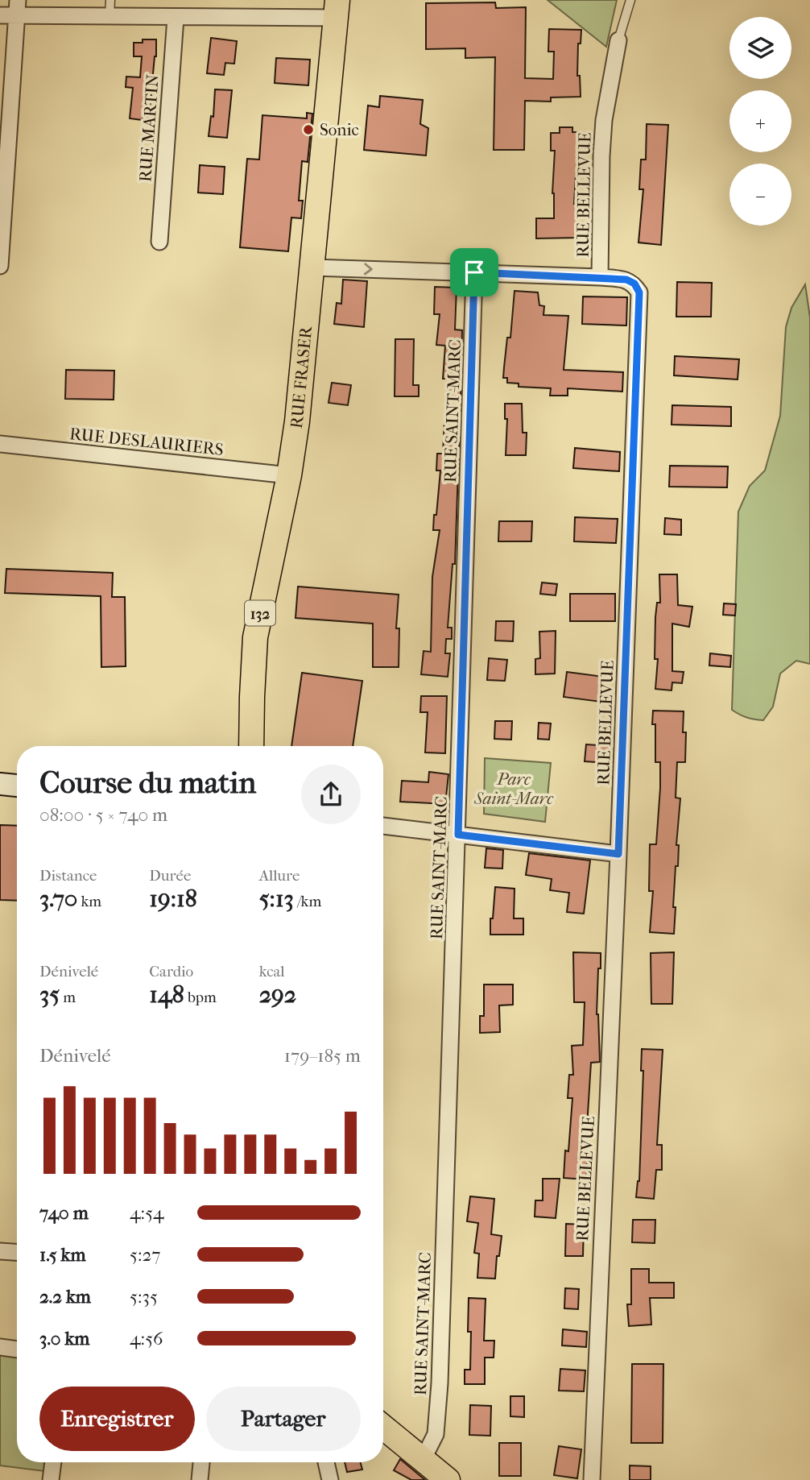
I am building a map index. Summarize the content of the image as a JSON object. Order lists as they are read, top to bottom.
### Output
{
  "streets": {
    "main road": ["RUE FRASER", "132"],
    "street": [
      "RUE MARTIN",
      "RUE BELLEVUE",
      "RUE SAINT-MARC",
      "RUE DESLAURIERS"
    ]
  },
  "crossings": [
    ["RUE FRASER", "RUE DESLAURIERS"]
  ],
  "parks": ["Parc Saint-Marc"],
  "places": ["Sonic"],
  "page": {
    "map_buttons": ["+", "−"],
    "heading": ["Course du matin", "08:00 · 5 × 740 m"],
    "stats": [
      ["Distance", "3.70 km"],
      ["Durée", "19:18"],
      ["Allure", "5:13 /km"],
      ["Dénivelé", "35 m"],
      ["Cardio", "148 bpm"],
      ["kcal", "292"]
    ],
    "chart": ["Dénivelé", "179–185 m"],
    "list": [
      {
        "name": "740 m",
        "note": "4:54"
      },
      {
        "name": "1.5 km",
        "note": "5:27"
      },
      {
        "name": "2.2 km",
        "note": "5:35"
      },
      {
        "name": "3.0 km",
        "note": "4:56"
      }
    ],
    "buttons": ["Enregistrer", "Partager"]
  }
}
